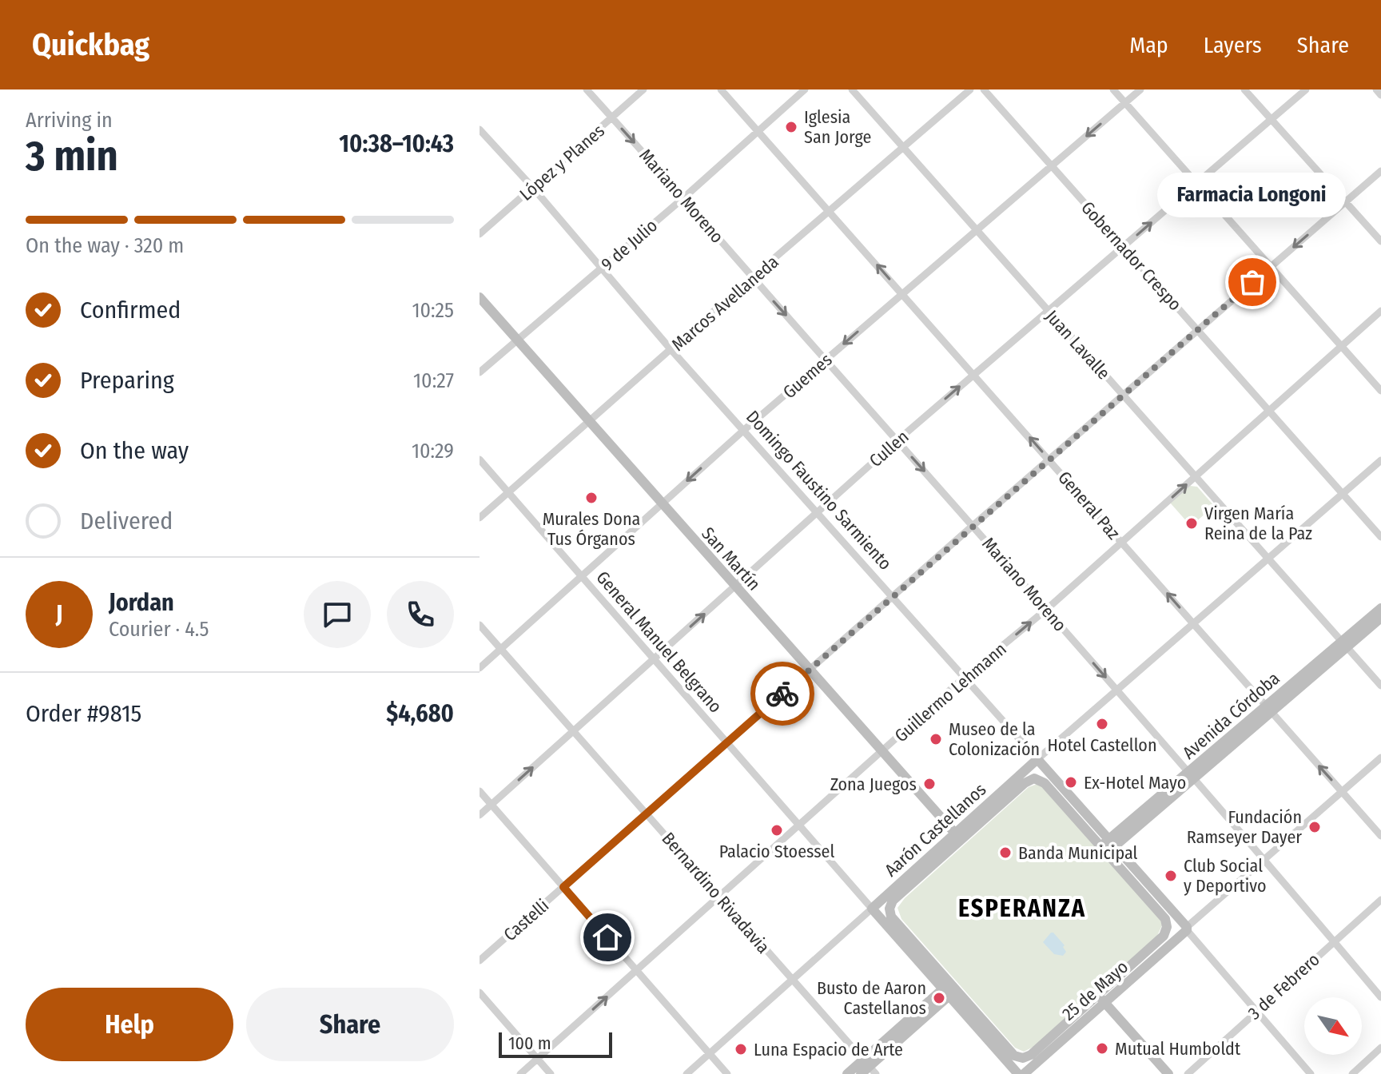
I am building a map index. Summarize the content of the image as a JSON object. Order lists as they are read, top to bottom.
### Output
{
  "streets": {
    "main road": [
      "Domingo Faustino Sarmiento",
      "San Martín",
      "General Manuel Belgrano",
      "Avenida Córdoba",
      "Aarón Castellanos",
      "25 de Mayo"
    ],
    "street": [
      "López y Planes",
      "Mariano Moreno",
      "9 de Julio",
      "Gobernador Crespo",
      "Marcos Avellaneda",
      "Juan Lavalle",
      "Guemes",
      "Cullen",
      "General Paz",
      "Guillermo Lehmann",
      "Bernardino Rivadavia",
      "Castelli",
      "3 de Febrero"
    ]
  },
  "crossings": [
    ["López y Planes", "Mariano Moreno"],
    ["López y Planes", "Domingo Faustino Sarmiento"],
    ["Mariano Moreno", "9 de Julio"],
    ["Mariano Moreno", "Marcos Avellaneda"],
    ["Mariano Moreno", "Guemes"],
    ["Mariano Moreno", "Cullen"],
    ["Mariano Moreno", "Guillermo Lehmann"],
    ["Mariano Moreno", "Avenida Córdoba"],
    ["Mariano Moreno", "Aarón Castellanos"],
    ["Mariano Moreno", "Castelli"],
    ["Mariano Moreno", "3 de Febrero"],
    ["Mariano Moreno", "25 de Mayo"],
    ["9 de Julio", "Domingo Faustino Sarmiento"],
    ["9 de Julio", "General Paz"],
    ["9 de Julio", "San Martín"],
    ["Gobernador Crespo", "Guemes"],
    ["Gobernador Crespo", "Cullen"],
    ["Gobernador Crespo", "Guillermo Lehmann"],
    ["Gobernador Crespo", "Aarón Castellanos"],
    ["Gobernador Crespo", "Castelli"],
    ["Marcos Avellaneda", "Juan Lavalle"],
    ["Marcos Avellaneda", "Domingo Faustino Sarmiento"],
    ["Marcos Avellaneda", "General Paz"],
    ["Marcos Avellaneda", "San Martín"],
    ["Marcos Avellaneda", "General Manuel Belgrano"],
    ["Juan Lavalle", "Guemes"],
    ["Juan Lavalle", "Cullen"],
    ["Juan Lavalle", "Guillermo Lehmann"],
    ["Juan Lavalle", "Avenida Córdoba"],
    ["Juan Lavalle", "Aarón Castellanos"],
    ["Juan Lavalle", "Castelli"],
    ["Guemes", "Domingo Faustino Sarmiento"],
    ["Guemes", "General Paz"],
    ["Guemes", "San Martín"],
    ["Guemes", "General Manuel Belgrano"],
    ["Guemes", "Bernardino Rivadavia"],
    ["Cullen", "Domingo Faustino Sarmiento"],
    ["Cullen", "General Paz"],
    ["Cullen", "San Martín"],
    ["Cullen", "General Manuel Belgrano"],
    ["Cullen", "Bernardino Rivadavia"],
    ["Domingo Faustino Sarmiento", "Guillermo Lehmann"],
    ["Domingo Faustino Sarmiento", "Avenida Córdoba"],
    ["Domingo Faustino Sarmiento", "Aarón Castellanos"],
    ["Domingo Faustino Sarmiento", "Castelli"],
    ["Domingo Faustino Sarmiento", "3 de Febrero"],
    ["Domingo Faustino Sarmiento", "25 de Mayo"],
    ["General Paz", "Guillermo Lehmann"],
    ["General Paz", "Avenida Córdoba"],
    ["General Paz", "Aarón Castellanos"],
    ["General Paz", "Castelli"],
    ["General Paz", "25 de Mayo"],
    ["San Martín", "Guillermo Lehmann"],
    ["San Martín", "Aarón Castellanos"],
    ["San Martín", "Castelli"],
    ["General Manuel Belgrano", "Guillermo Lehmann"],
    ["General Manuel Belgrano", "Aarón Castellanos"],
    ["General Manuel Belgrano", "Castelli"],
    ["General Manuel Belgrano", "25 de Mayo"],
    ["Guillermo Lehmann", "Bernardino Rivadavia"],
    ["Aarón Castellanos", "Bernardino Rivadavia"],
    ["Bernardino Rivadavia", "Castelli"]
  ],
  "one_way": [
    "Mariano Moreno",
    "Guemes",
    "Cullen",
    "General Paz"
  ],
  "districts": ["ESPERANZA"],
  "places": [
    "Iglesia San Jorge",
    "Farmacia Longoni",
    "Murales Dona Tus Órganos",
    "Virgen María Reina de la Paz",
    "Hotel Castellon",
    "Museo de la Colonización",
    "Ex-Hotel Mayo",
    "Zona Juegos",
    "Fundación Ramseyer Dayer",
    "Palacio Stoessel",
    "Banda Municipal",
    "Club Social y Deportivo",
    "Busto de Aaron Castellanos",
    "Mutual Humboldt",
    "Luna Espacio de Arte"
  ],
  "scale_bar": "100 m",
  "north": "bottom right",
  "page": {
    "header": "Quickbag",
    "nav": ["Map", "Layers", "Share"],
    "heading": ["3 min", "Arriving in", "10:38–10:43"],
    "panel": [
      "Jordan",
      "Courier · 4.5",
      "Order #9815",
      "$4,680"
    ],
    "bubble": "Farmacia Longoni",
    "bar": "On the way · 320 m",
    "list": [
      ["Confirmed", "10:25"],
      ["Preparing", "10:27"],
      ["On the way", "10:29"],
      "Delivered"
    ],
    "round": "J",
    "buttons": ["Help", "Share"],
    "scale": "100 m"
  }
}
